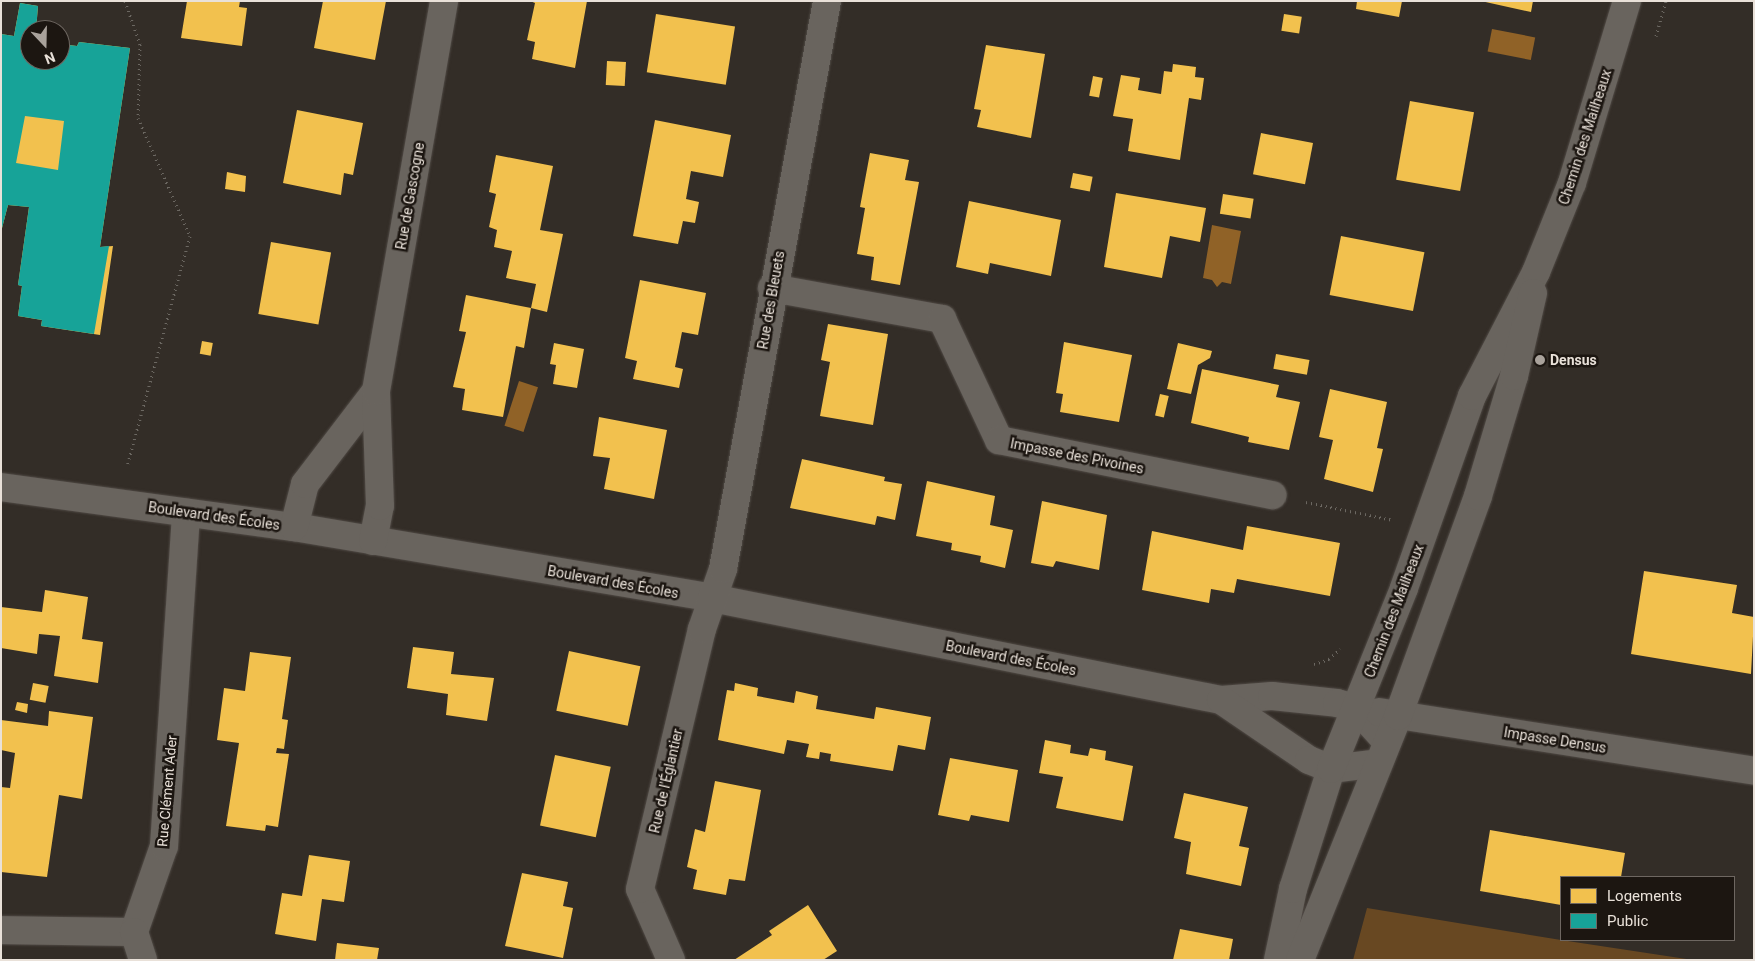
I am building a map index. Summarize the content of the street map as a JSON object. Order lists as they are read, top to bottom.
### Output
{
  "streets": {
    "street": [
      "Chemin des Mailheaux",
      "Rue de Gascogne",
      "Rue des Bleuets",
      "Impasse des Pivoines",
      "Boulevard des Écoles",
      "Impasse Densus",
      "Rue de l'Églantier",
      "Rue Clément Ader"
    ]
  },
  "crossings": [
    ["Chemin des Mailheaux", "Boulevard des Écoles"],
    ["Chemin des Mailheaux", "Impasse Densus"],
    ["Rue de Gascogne", "Boulevard des Écoles"],
    ["Rue des Bleuets", "Impasse des Pivoines"],
    ["Rue des Bleuets", "Boulevard des Écoles"],
    ["Rue des Bleuets", "Rue de l'Églantier"],
    ["Boulevard des Écoles", "Impasse Densus"],
    ["Boulevard des Écoles", "Rue de l'Églantier"],
    ["Boulevard des Écoles", "Rue Clément Ader"]
  ],
  "places": ["Densus"],
  "legend": ["Logements", "Public"],
  "north": "bottom"
}
